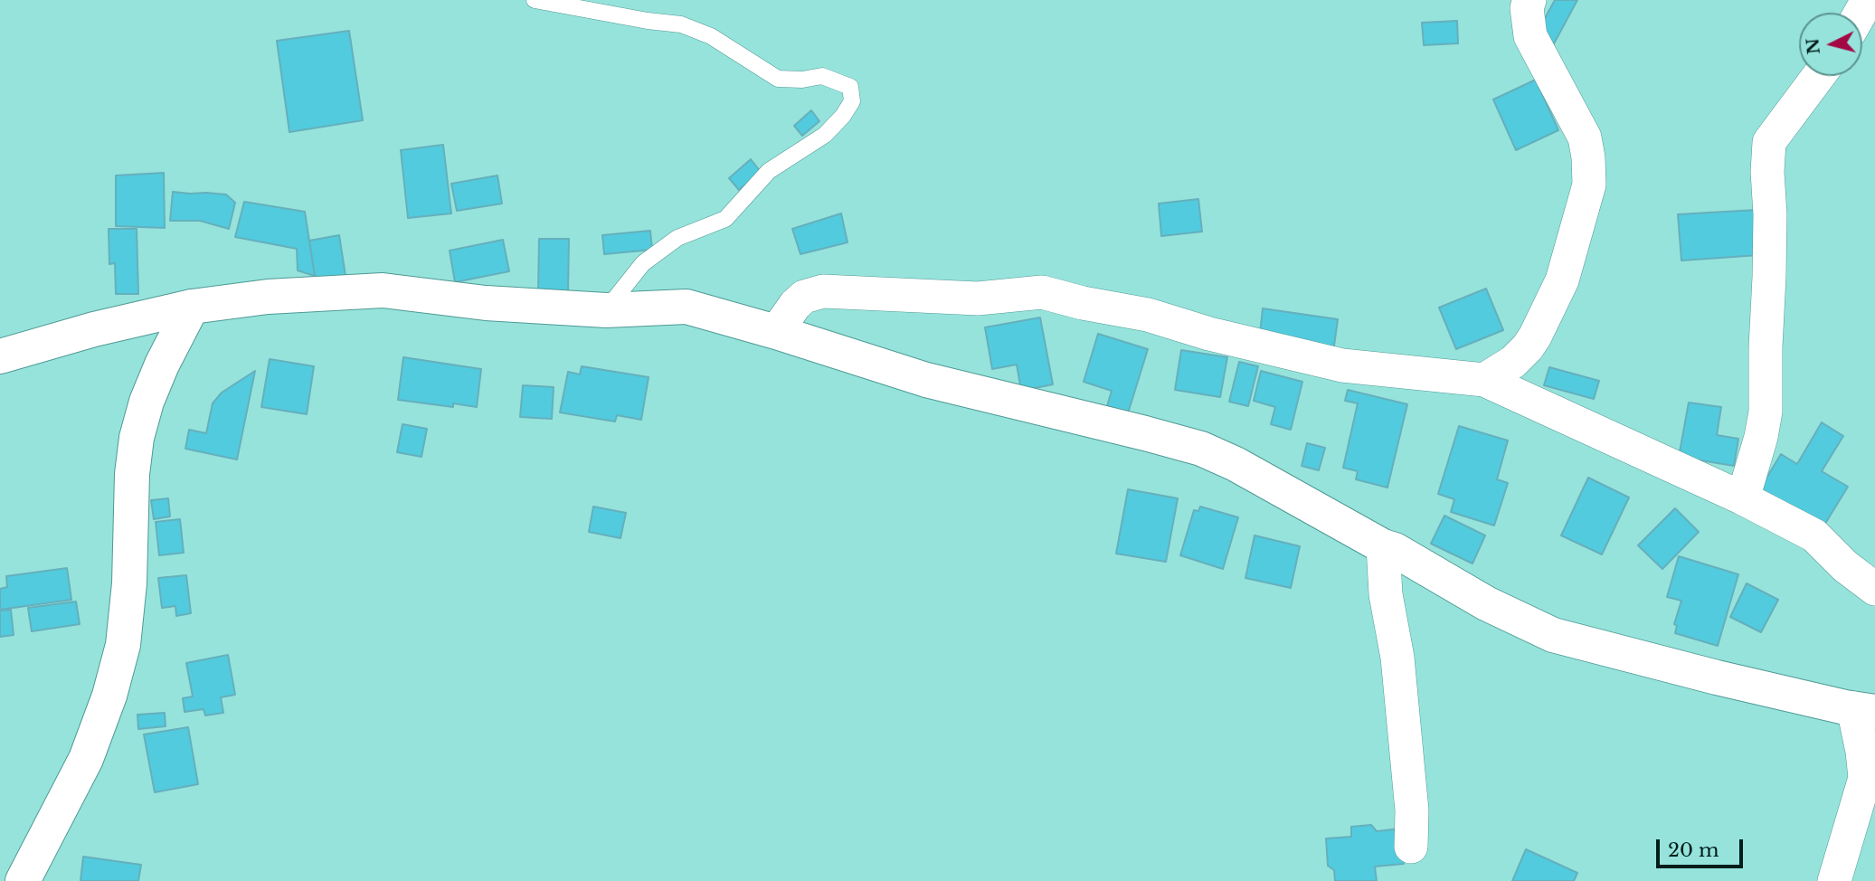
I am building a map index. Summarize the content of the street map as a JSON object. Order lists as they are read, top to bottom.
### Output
{
  "scale_bar": "20 m",
  "north": "left"
}
